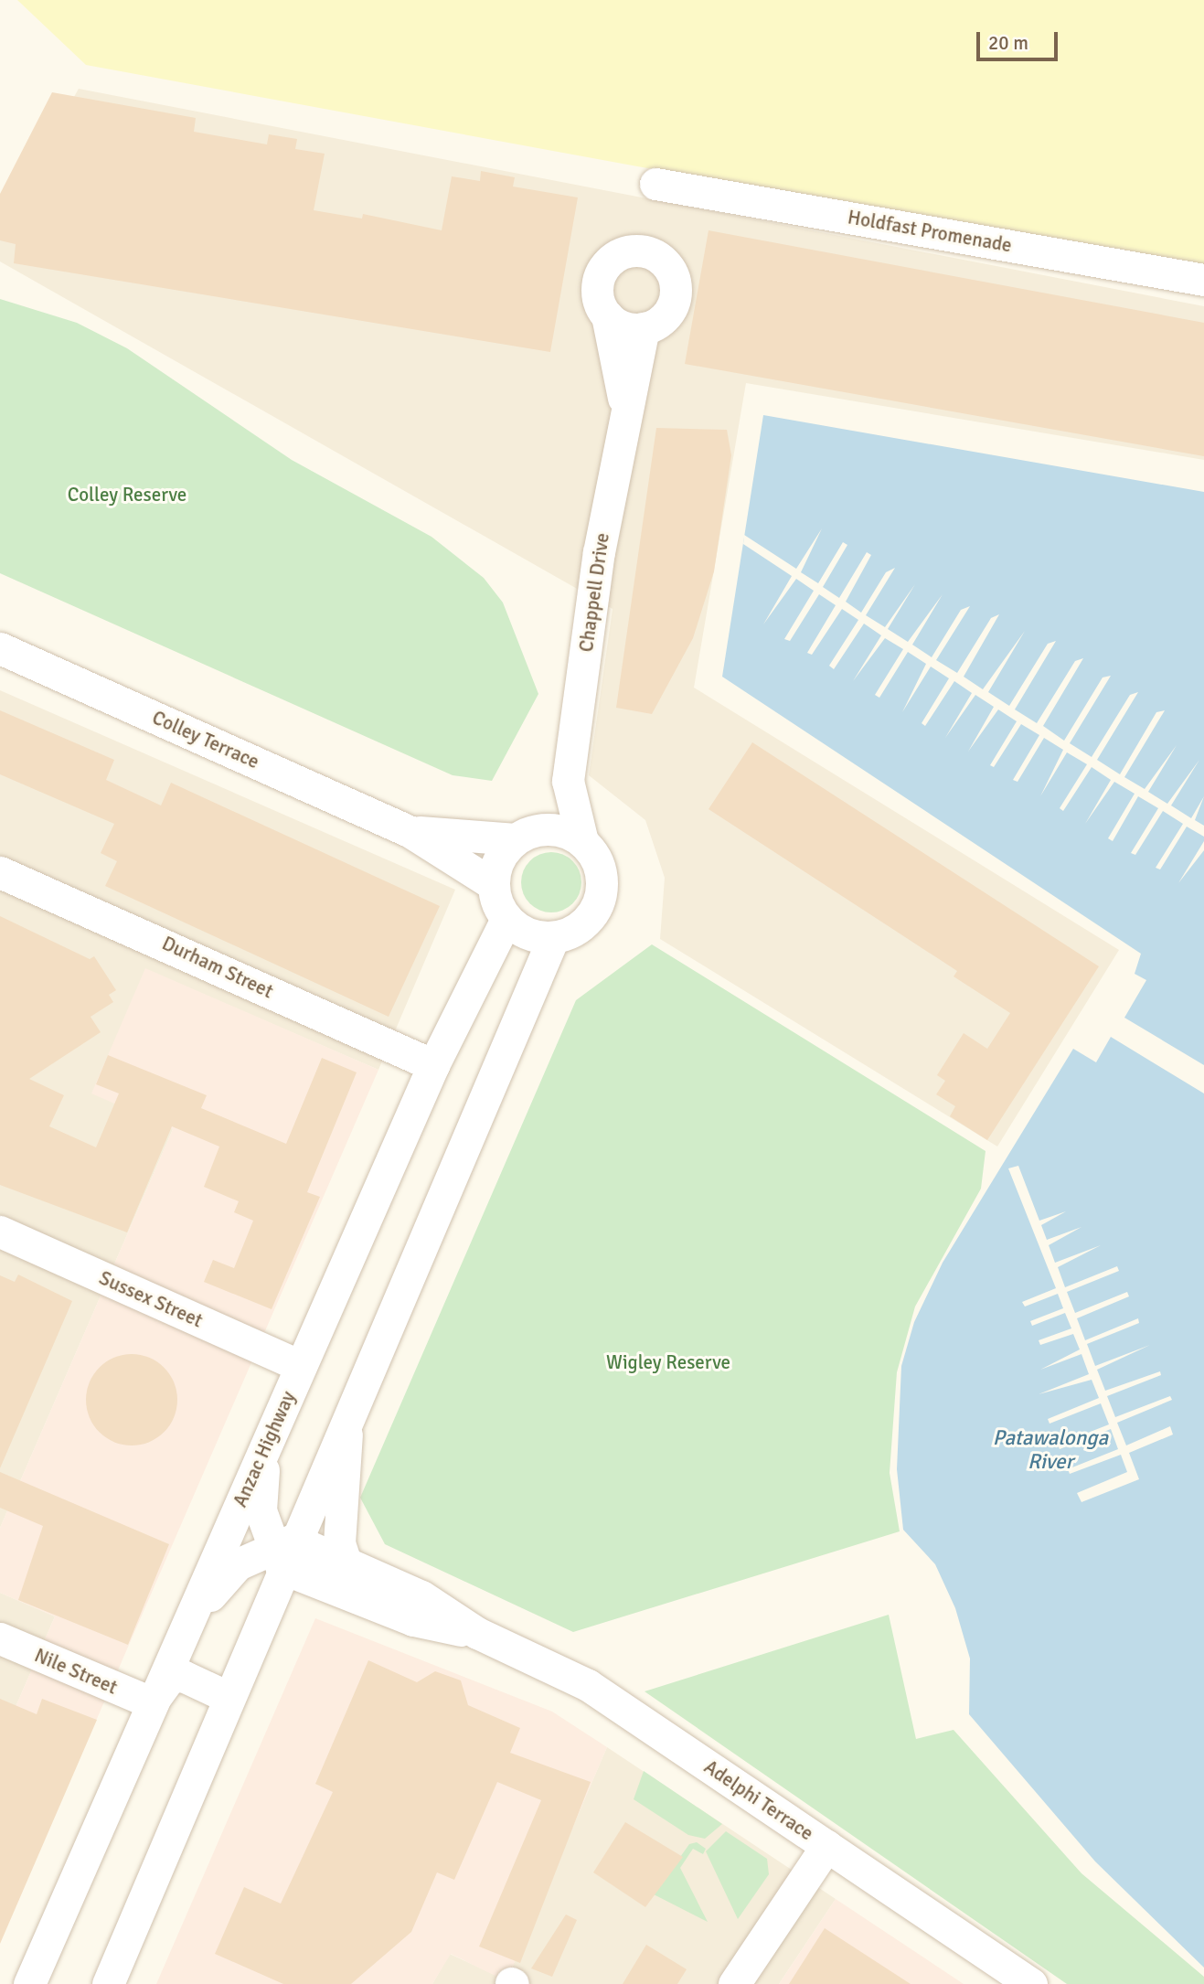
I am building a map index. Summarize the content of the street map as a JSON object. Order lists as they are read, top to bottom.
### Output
{
  "streets": {
    "street": [
      "Holdfast Promenade",
      "Chappell Drive",
      "Colley Terrace",
      "Durham Street",
      "Sussex Street",
      "Anzac Highway",
      "Nile Street",
      "Adelphi Terrace"
    ]
  },
  "crossings": [
    ["Chappell Drive", "Colley Terrace"],
    ["Chappell Drive", "Anzac Highway"],
    ["Colley Terrace", "Anzac Highway"],
    ["Durham Street", "Anzac Highway"],
    ["Sussex Street", "Anzac Highway"],
    ["Anzac Highway", "Nile Street"]
  ],
  "water": ["Patawalonga River"],
  "parks": ["Colley Reserve", "Wigley Reserve"],
  "scale_bar": "20 m"
}
